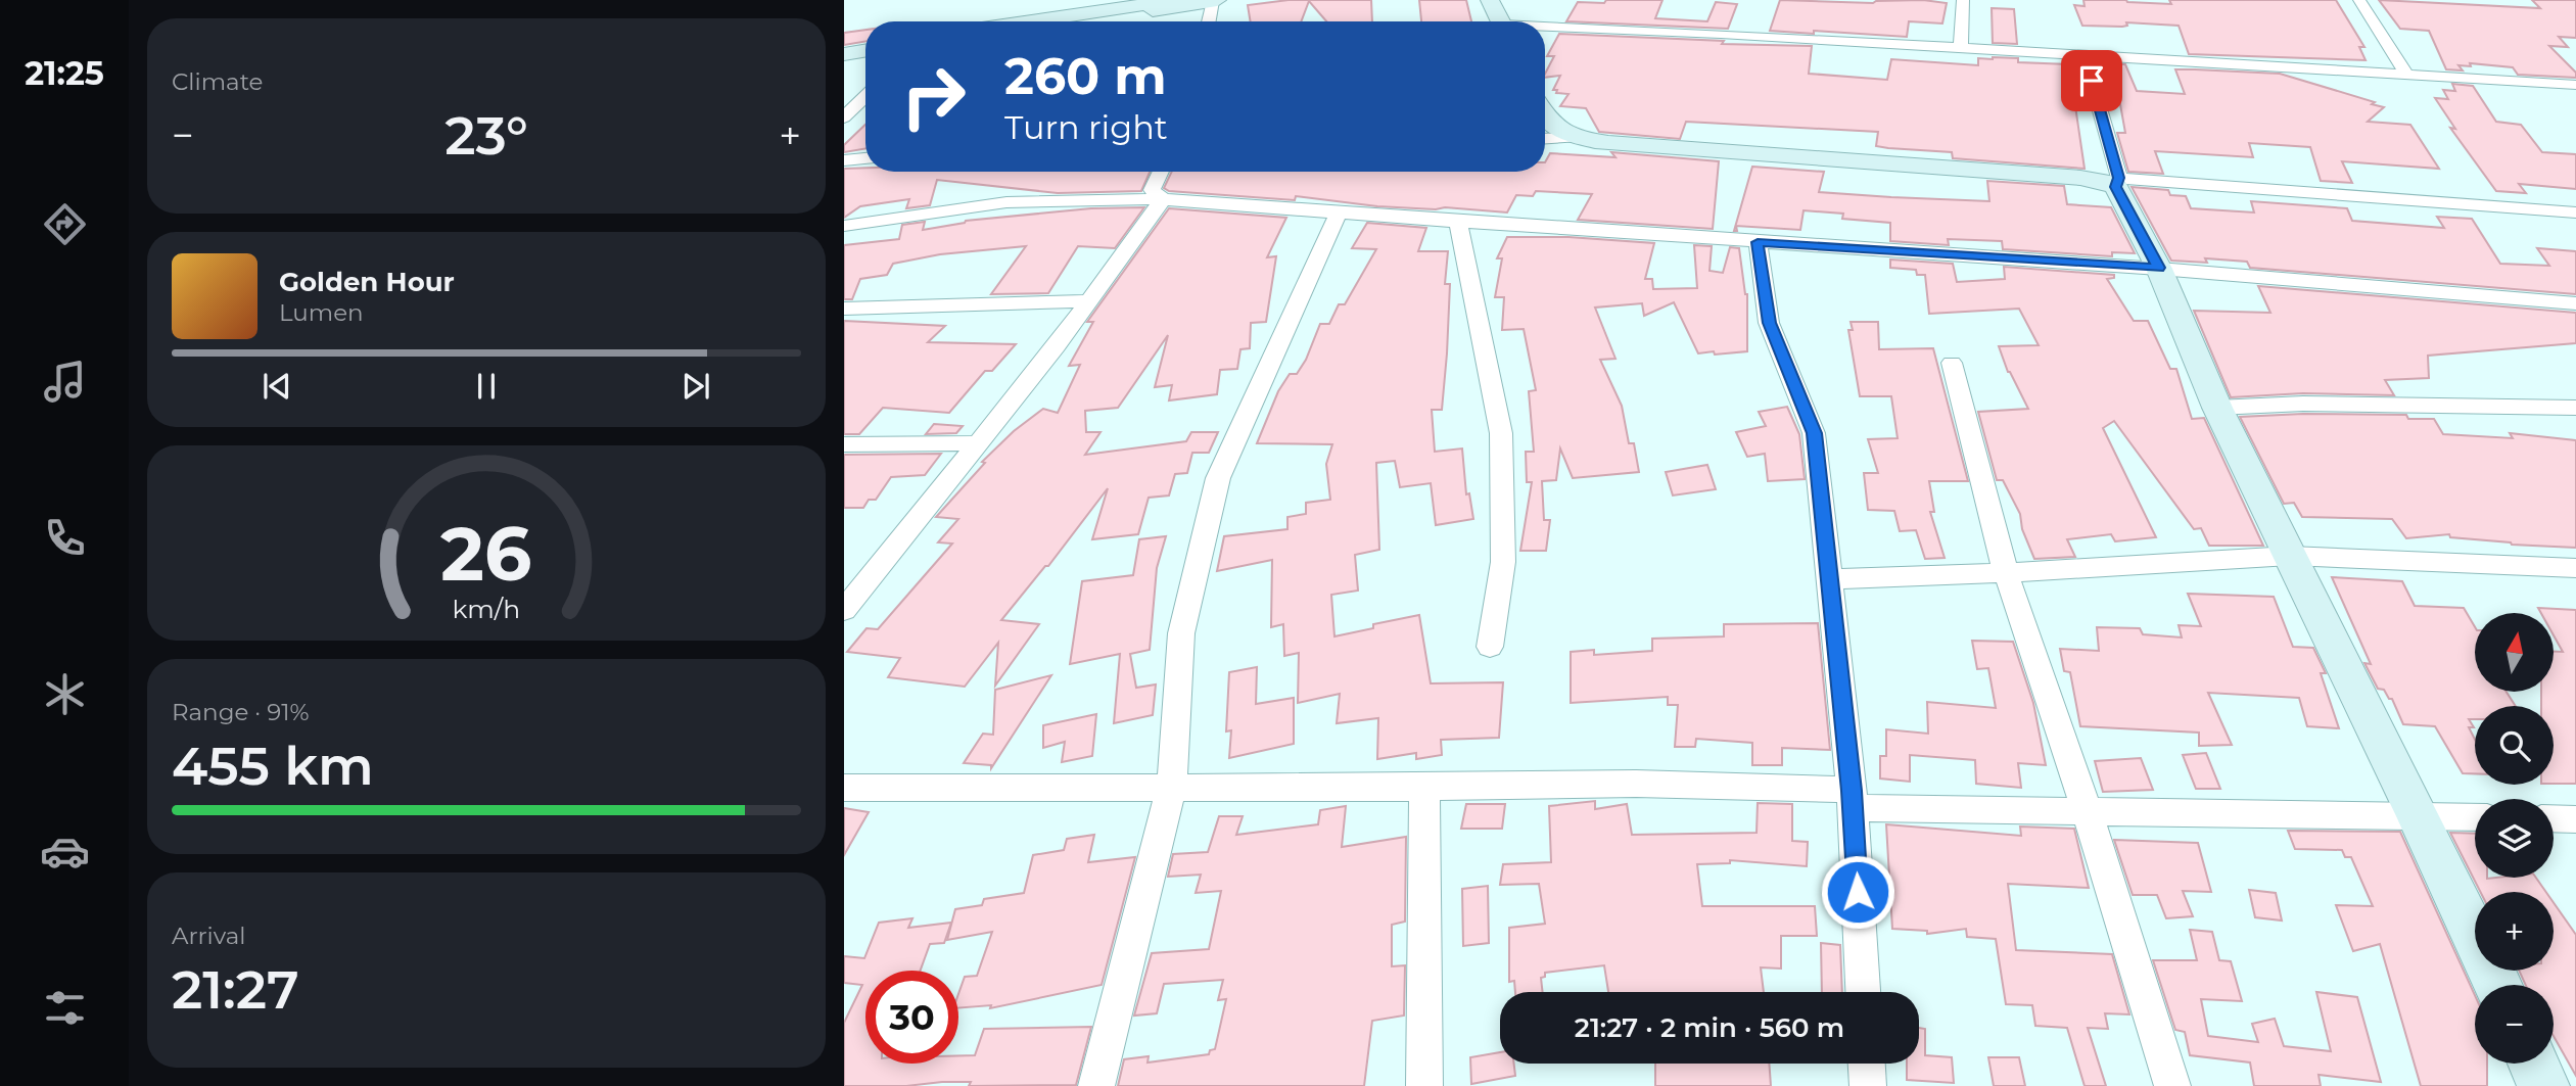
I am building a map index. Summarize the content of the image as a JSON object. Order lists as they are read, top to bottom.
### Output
{
  "north": "top",
  "page": {
    "tabs": "21:25",
    "tile": [
      "Climate",
      ["Range · 91%", "455 km"],
      ["Arrival", "21:27"]
    ],
    "turn": ["260 m", "Turn right"],
    "heat": ["−", "23°", "+"],
    "song": ["Golden Hour", "Lumen"],
    "map_buttons": ["+", "−"],
    "limit": "30",
    "trip": "21:27 · 2 min · 560 m",
    "gauge": ["26", "km/h"]
  }
}
